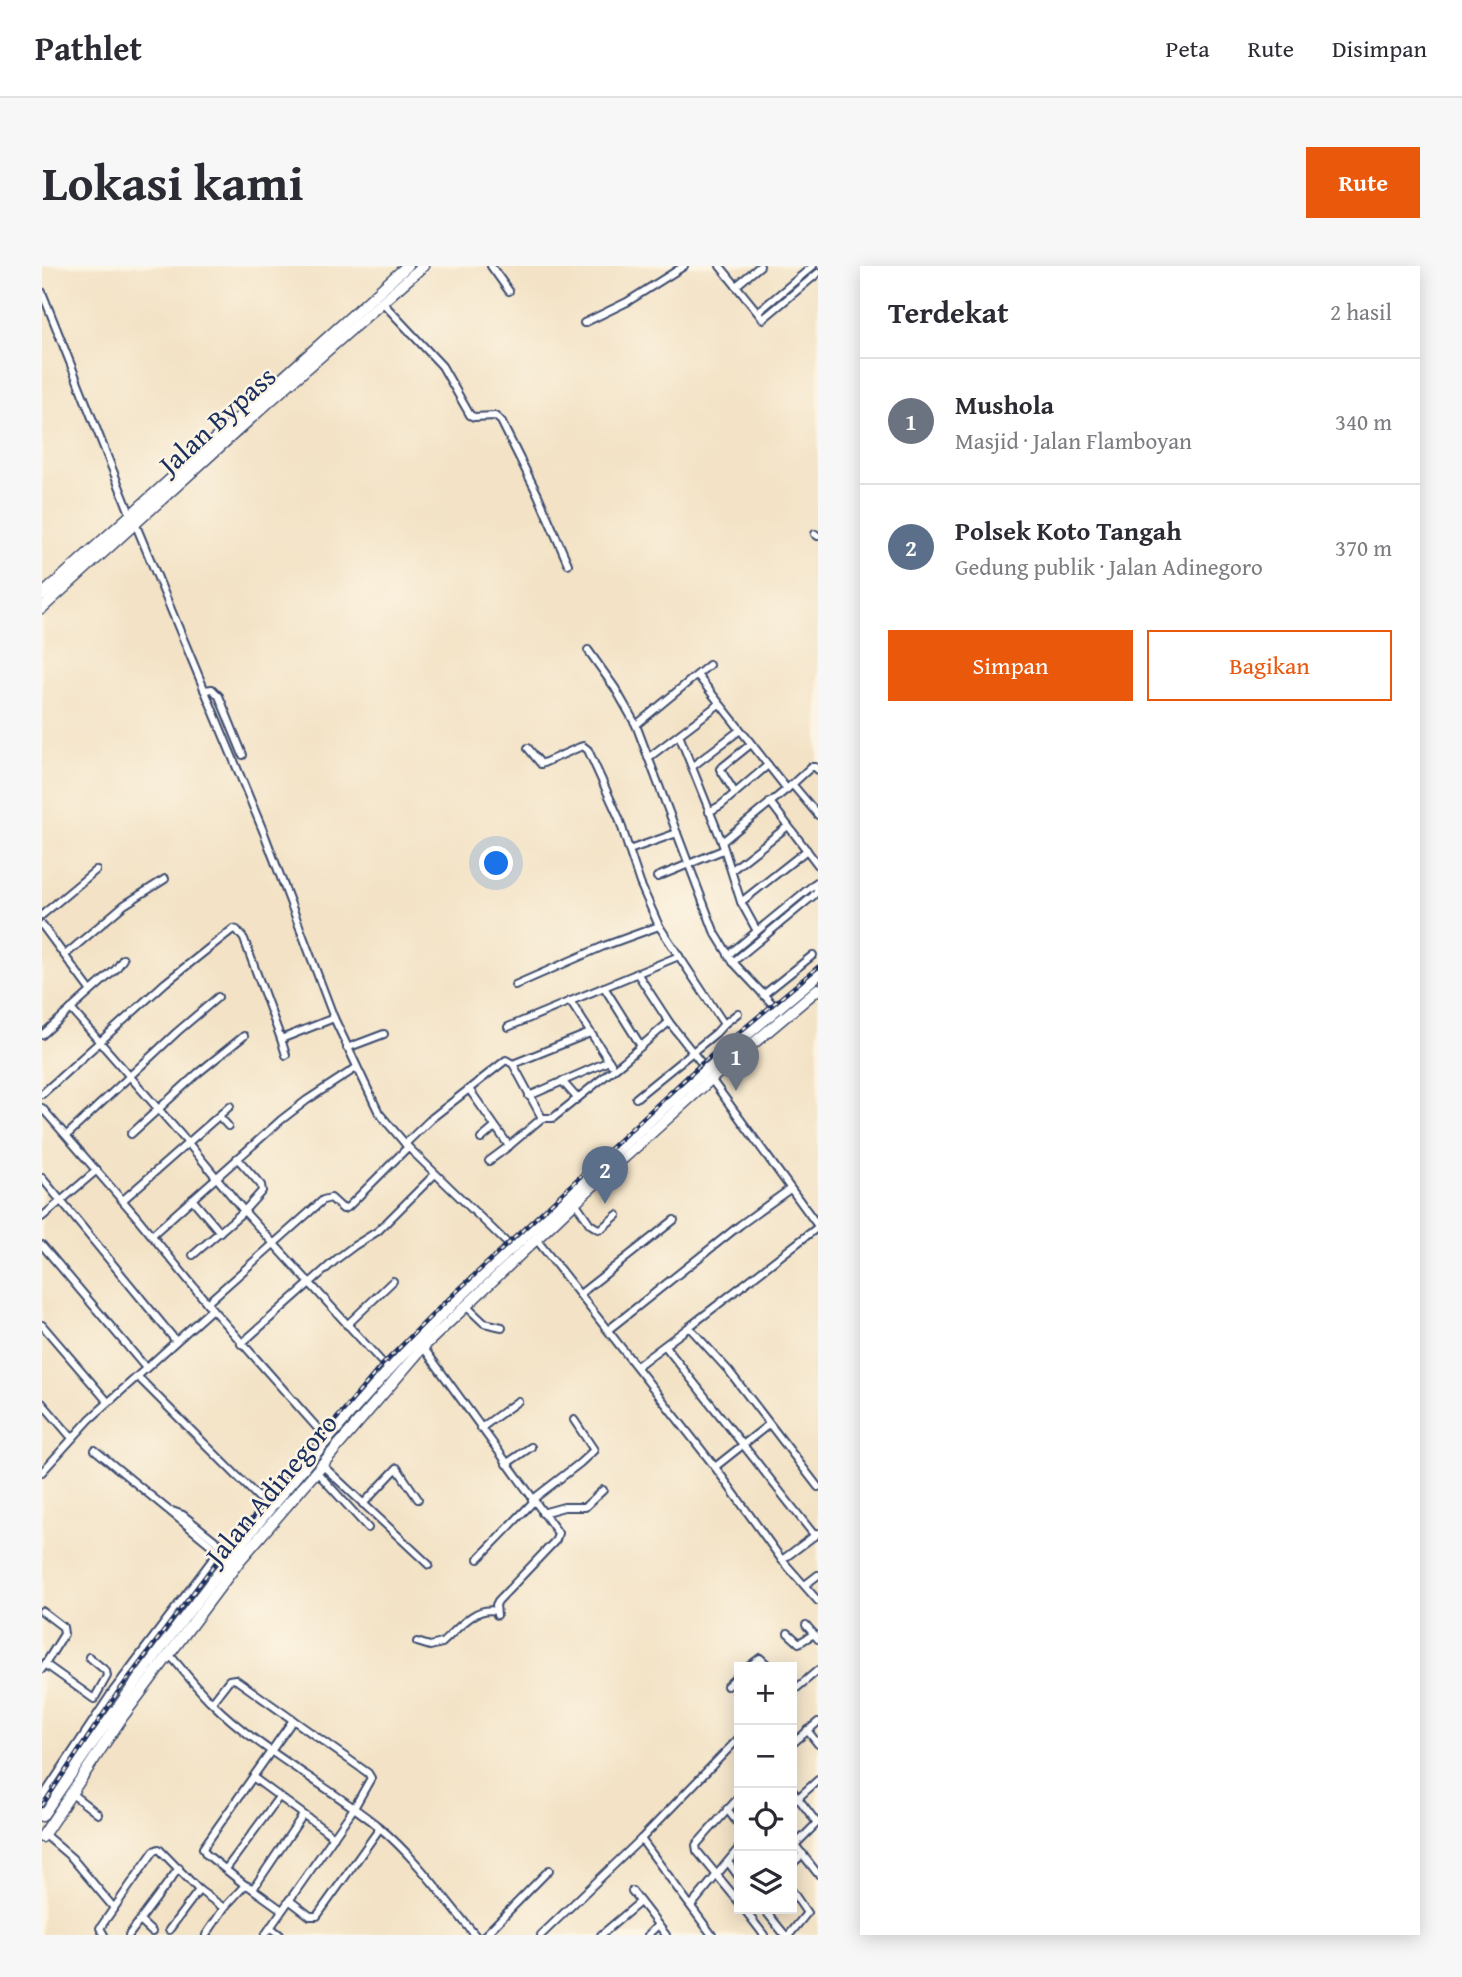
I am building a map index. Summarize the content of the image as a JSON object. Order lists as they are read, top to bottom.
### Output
{
  "streets": {
    "highway": ["Jalan Bypass", "Jalan Adinegoro"]
  },
  "page": {
    "header": "Pathlet",
    "nav": ["Peta", "Rute", "Disimpan"],
    "title": "Lokasi kami",
    "buttons": [
      "Rute",
      ["Simpan", "Bagikan"]
    ],
    "heading": ["Terdekat", "2 hasil"],
    "list": [
      {
        "mark": "1",
        "name": "Mushola",
        "note": "Masjid · Jalan Flamboyan",
        "value": "340 m"
      },
      {
        "mark": "2",
        "name": "Polsek Koto Tangah",
        "note": "Gedung publik · Jalan Adinegoro",
        "value": "370 m"
      }
    ],
    "pins": ["1", "2"],
    "map_buttons": ["+", "−"]
  }
}
